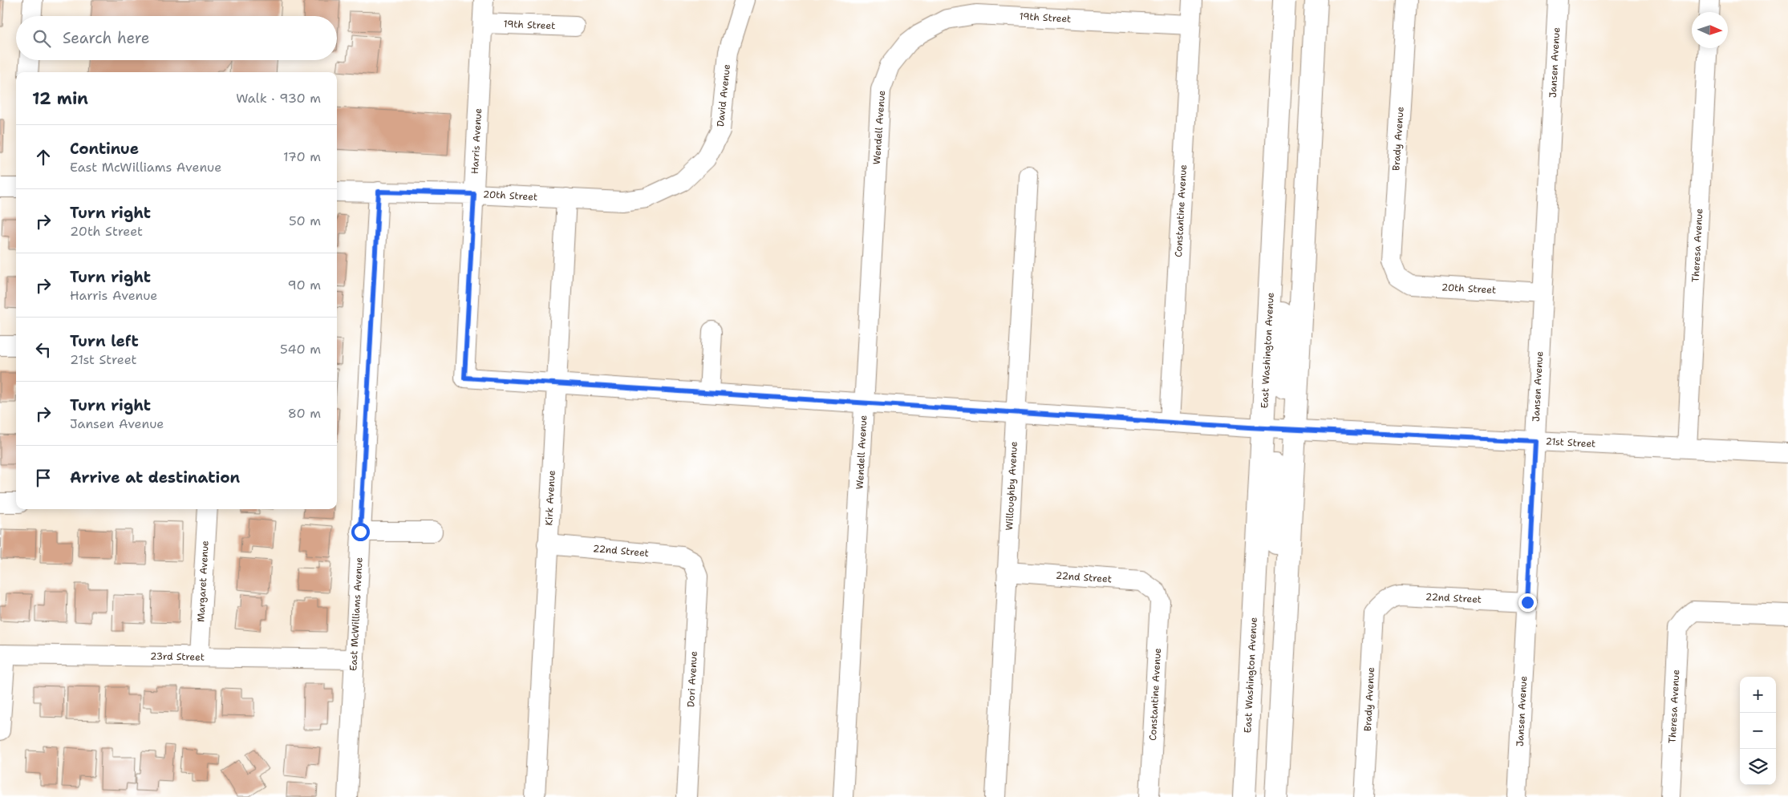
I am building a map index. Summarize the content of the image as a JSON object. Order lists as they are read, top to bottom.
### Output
{
  "streets": {
    "main road": ["East Washington Avenue"],
    "street": [
      "19th Street",
      "Jansen Avenue",
      "David Avenue",
      "Wendell Avenue",
      "Brady Avenue",
      "Harris Avenue",
      "20th Street",
      "Constantine Avenue",
      "Theresa Avenue",
      "21st Street",
      "Willoughby Avenue",
      "Kirk Avenue",
      "22nd Street",
      "Margaret Avenue",
      "East McWilliams Avenue",
      "23rd Street",
      "Dori Avenue"
    ]
  },
  "crossings": [
    ["19th Street", "Wendell Avenue"],
    ["19th Street", "Harris Avenue"],
    ["19th Street", "Constantine Avenue"],
    ["Jansen Avenue", "20th Street"],
    ["Jansen Avenue", "21st Street"],
    ["Jansen Avenue", "22nd Street"],
    ["David Avenue", "20th Street"],
    ["Wendell Avenue", "21st Street"],
    ["Brady Avenue", "20th Street"],
    ["Brady Avenue", "22nd Street"],
    ["Harris Avenue", "20th Street"],
    ["Harris Avenue", "21st Street"],
    ["20th Street", "Kirk Avenue"],
    ["20th Street", "East McWilliams Avenue"],
    ["Constantine Avenue", "21st Street"],
    ["Constantine Avenue", "22nd Street"],
    ["Theresa Avenue", "21st Street"],
    ["East Washington Avenue", "21st Street"],
    ["21st Street", "Willoughby Avenue"],
    ["21st Street", "Kirk Avenue"],
    ["Willoughby Avenue", "22nd Street"],
    ["Kirk Avenue", "22nd Street"],
    ["22nd Street", "Dori Avenue"],
    ["Margaret Avenue", "23rd Street"],
    ["East McWilliams Avenue", "23rd Street"]
  ],
  "north": "right",
  "page": {
    "search": "Search here",
    "heading": ["12 min", "Walk · 930 m"],
    "list": [
      ["Continue", "East McWilliams Avenue", "170 m"],
      ["Turn right", "20th Street", "50 m"],
      ["Turn right", "Harris Avenue", "90 m"],
      ["Turn left", "21st Street", "540 m"],
      ["Turn right", "Jansen Avenue", "80 m"],
      "Arrive at destination"
    ],
    "map_buttons": ["+", "−"]
  }
}
